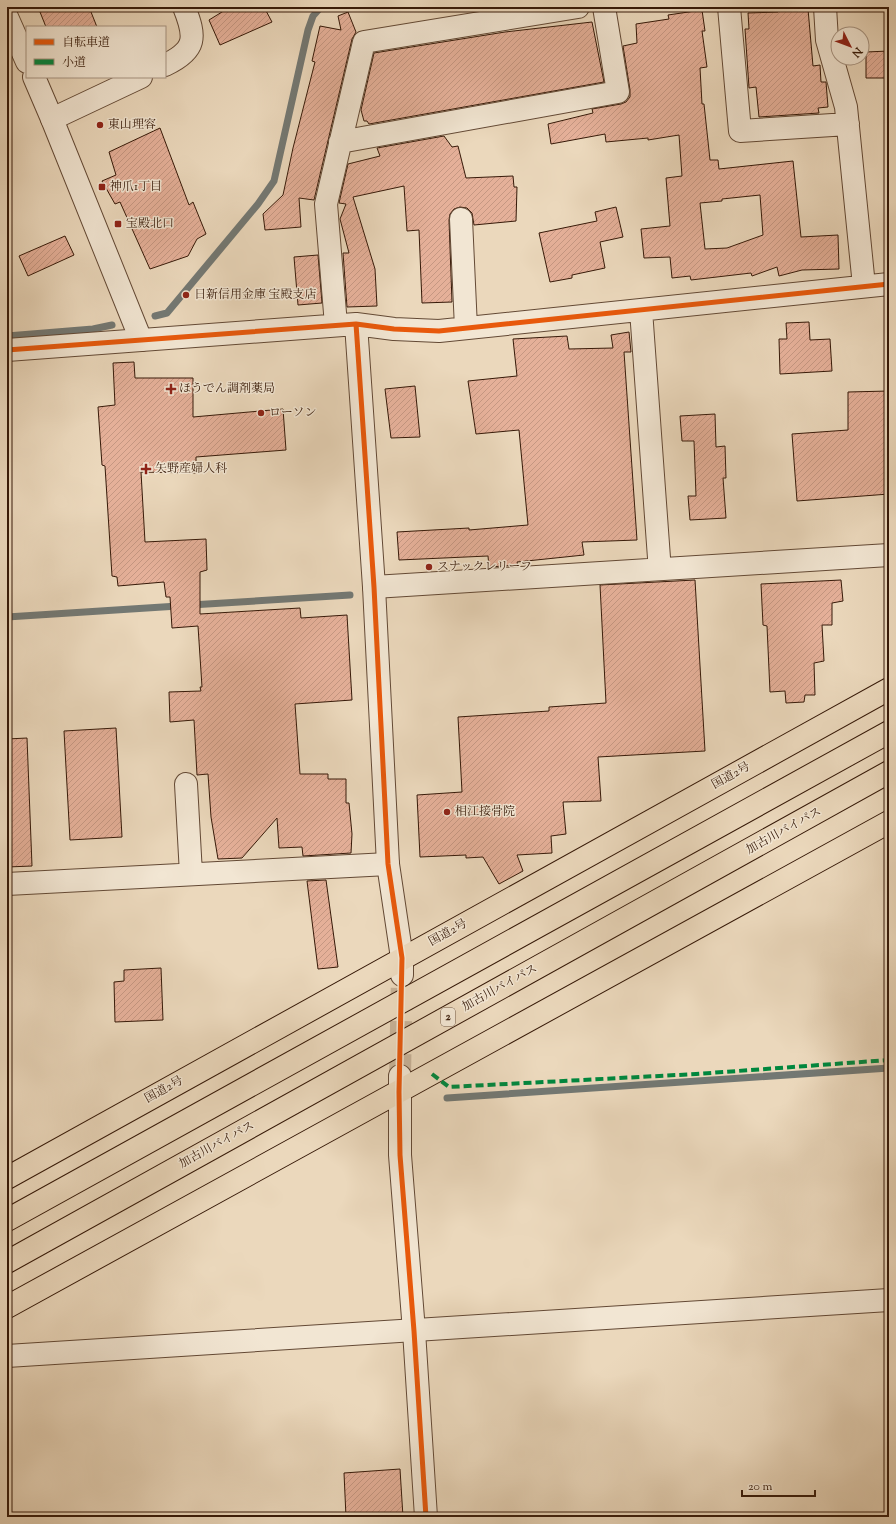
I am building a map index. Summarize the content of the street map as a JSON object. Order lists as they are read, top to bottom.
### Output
{
  "streets": {
    "highway": ["国道2号", "加古川バイパス", "2"]
  },
  "places": {
    "other": [
      "東山理容",
      "日新信用金庫 宝殿支店",
      "ローソン",
      "スナックレリーフ",
      "相江接骨院"
    ],
    "transit": ["神爪1丁目", "宝殿北口"],
    "health": ["ほうでん調剤薬局", "矢野産婦人科"]
  },
  "legend": ["自転車道", "小道"],
  "scale_bar": "20 m",
  "north": "bottom right"
}
